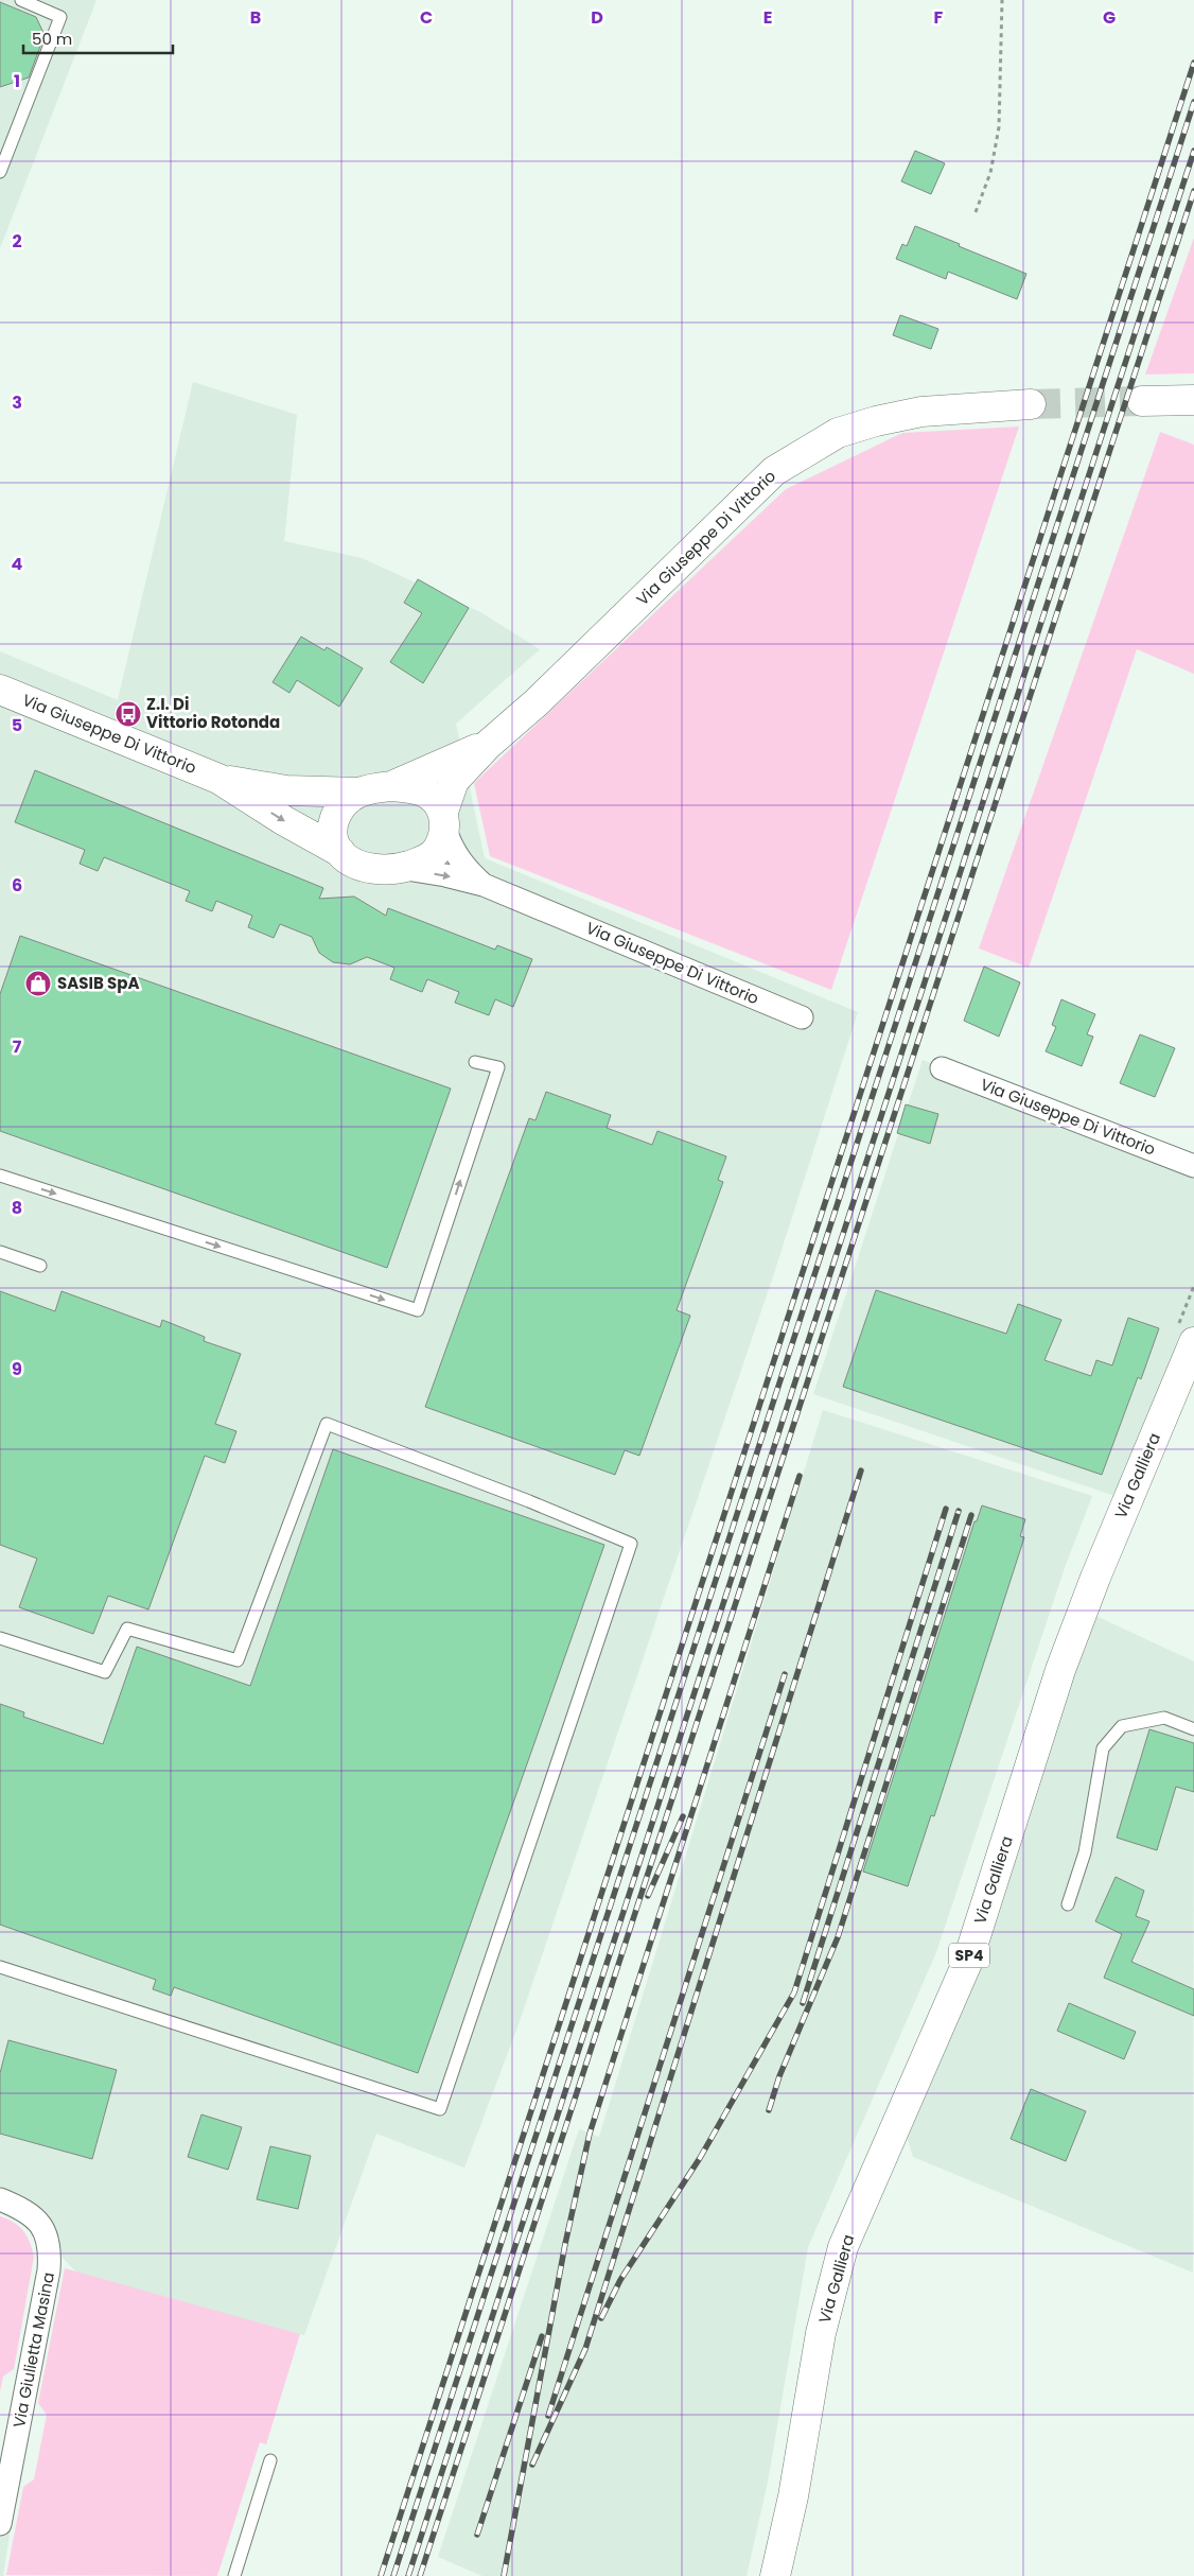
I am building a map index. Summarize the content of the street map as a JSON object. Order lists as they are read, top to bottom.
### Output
{
  "streets": {
    "street": [
      "Via Giuseppe Di Vittorio",
      "Via Galliera",
      "SP4",
      "Via Giulietta Masina"
    ]
  },
  "places": {
    "bus stop": ["Z.I. Di Vittorio Rotonda"],
    "shop": ["SASIB SpA"]
  },
  "scale_bar": "50 m",
  "grid": {
    "columns": [
      "B",
      "C",
      "D",
      "E",
      "F",
      "G"
    ],
    "rows": [
      "1",
      "2",
      "3",
      "4",
      "5",
      "6",
      "7",
      "8",
      "9"
    ]
  }
}
